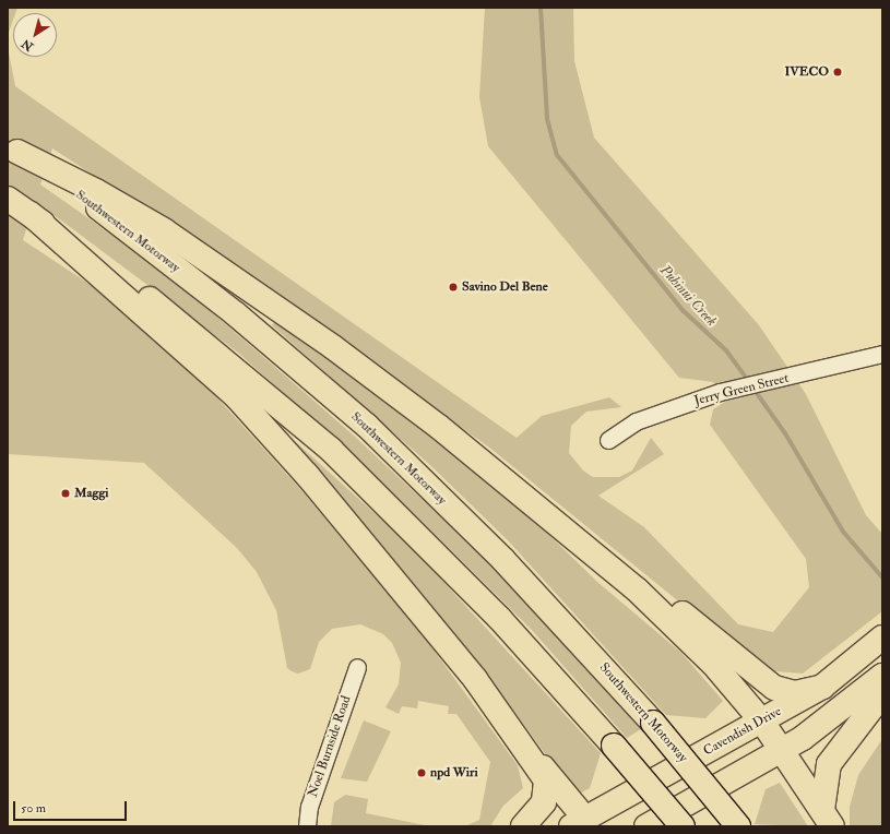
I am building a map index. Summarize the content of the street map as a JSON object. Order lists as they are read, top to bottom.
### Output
{
  "streets": {
    "main road": ["Southwestern Motorway", "Cavendish Drive"],
    "street": ["Jerry Green Street", "Noel Burnside Road"]
  },
  "water": ["Puhinui Creek"],
  "places": [
    "IVECO",
    "Savino Del Bene",
    "Maggi",
    "npd Wiri"
  ],
  "scale_bar": "50 m",
  "north": "bottom left"
}
